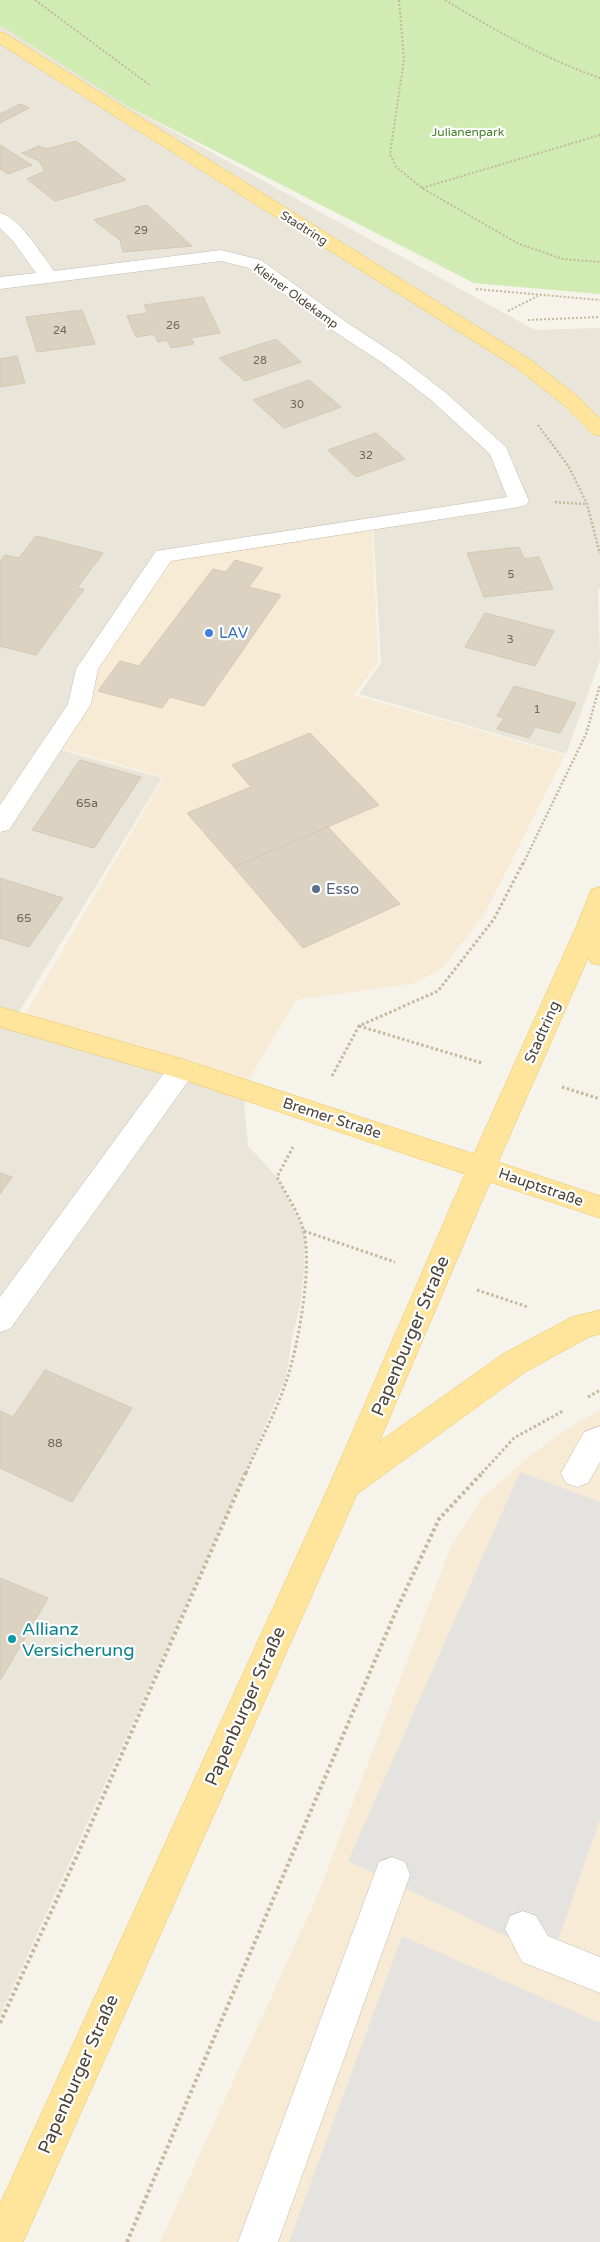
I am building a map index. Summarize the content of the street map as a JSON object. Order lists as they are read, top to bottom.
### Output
{
  "streets": {
    "main road": [
      "Stadtring",
      "Bremer Straße",
      "Hauptstraße",
      "Papenburger Straße"
    ],
    "street": ["Kleiner Oldekamp"]
  },
  "crossings": [
    ["Stadtring", "Bremer Straße"],
    ["Stadtring", "Hauptstraße"],
    ["Stadtring", "Papenburger Straße"],
    ["Bremer Straße", "Hauptstraße"],
    ["Bremer Straße", "Papenburger Straße"],
    ["Hauptstraße", "Papenburger Straße"]
  ],
  "parks": ["Julianenpark"],
  "places": ["LAV", "Esso", "Allianz Versicherung"],
  "house_numbers": [
    "29",
    "26",
    "24",
    "28",
    "30",
    "32",
    "5",
    "3",
    "1",
    "65a",
    "65",
    "88"
  ]
}
